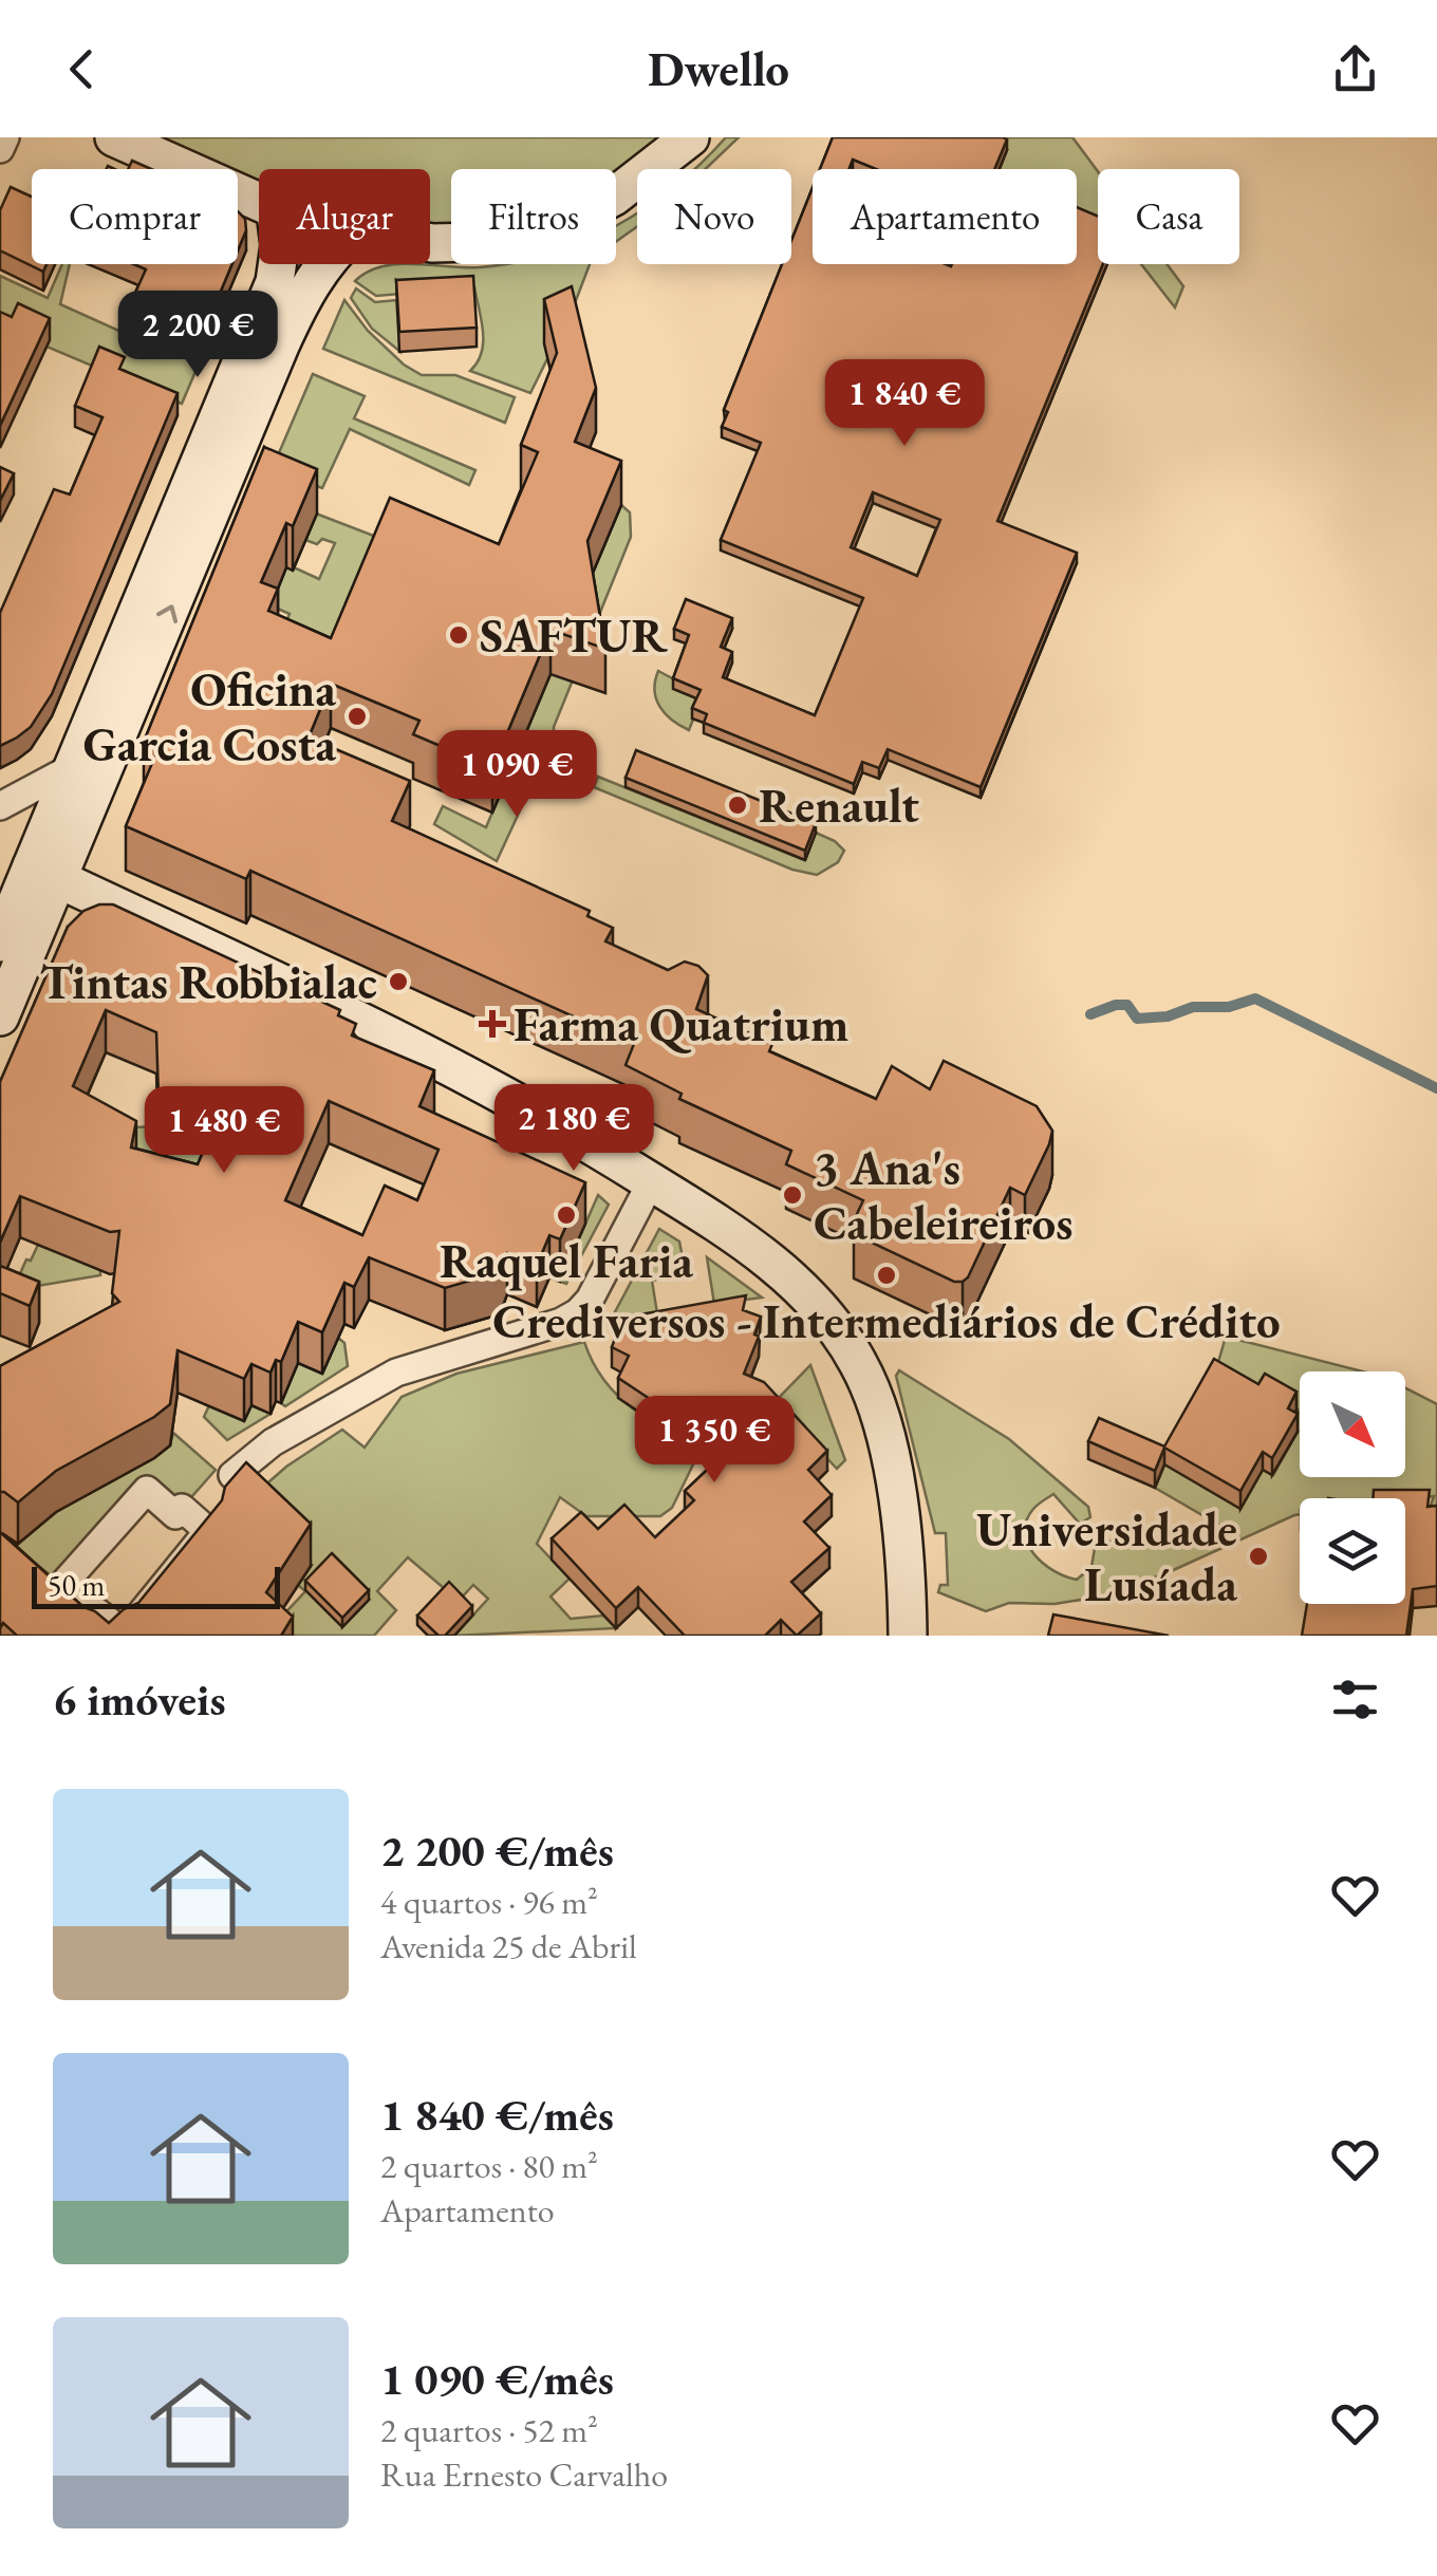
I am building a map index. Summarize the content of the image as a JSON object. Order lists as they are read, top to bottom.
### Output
{
  "places": {
    "other": [
      "SAFTUR",
      "Oficina Garcia Costa",
      "Renault",
      "Tintas Robbialac",
      "3 Ana's Cabeleireiros",
      "Raquel Faria",
      "Crediversos - Intermediários de Crédito",
      "Universidade Lusíada"
    ],
    "health": ["Farma Quatrium"]
  },
  "scale_bar": "50 m",
  "north": "bottom right",
  "page": {
    "header": "Dwello",
    "chip": [
      "Comprar",
      "Alugar",
      "Filtros",
      "Novo",
      "Apartamento",
      "Casa"
    ],
    "price": [
      "2 200 €",
      "1 840 €",
      "1 090 €",
      "2 180 €",
      "1 480 €",
      "1 350 €"
    ],
    "scale": "50 m",
    "heading": "6 imóveis",
    "list": [
      {
        "name": "2 200 €/mês",
        "note": "4 quartos · 96 m² · Avenida 25 de Abril"
      },
      {
        "name": "1 840 €/mês",
        "note": "2 quartos · 80 m² · Apartamento"
      },
      {
        "name": "1 090 €/mês",
        "note": "2 quartos · 52 m² · Rua Ernesto Carvalho"
      }
    ]
  }
}
